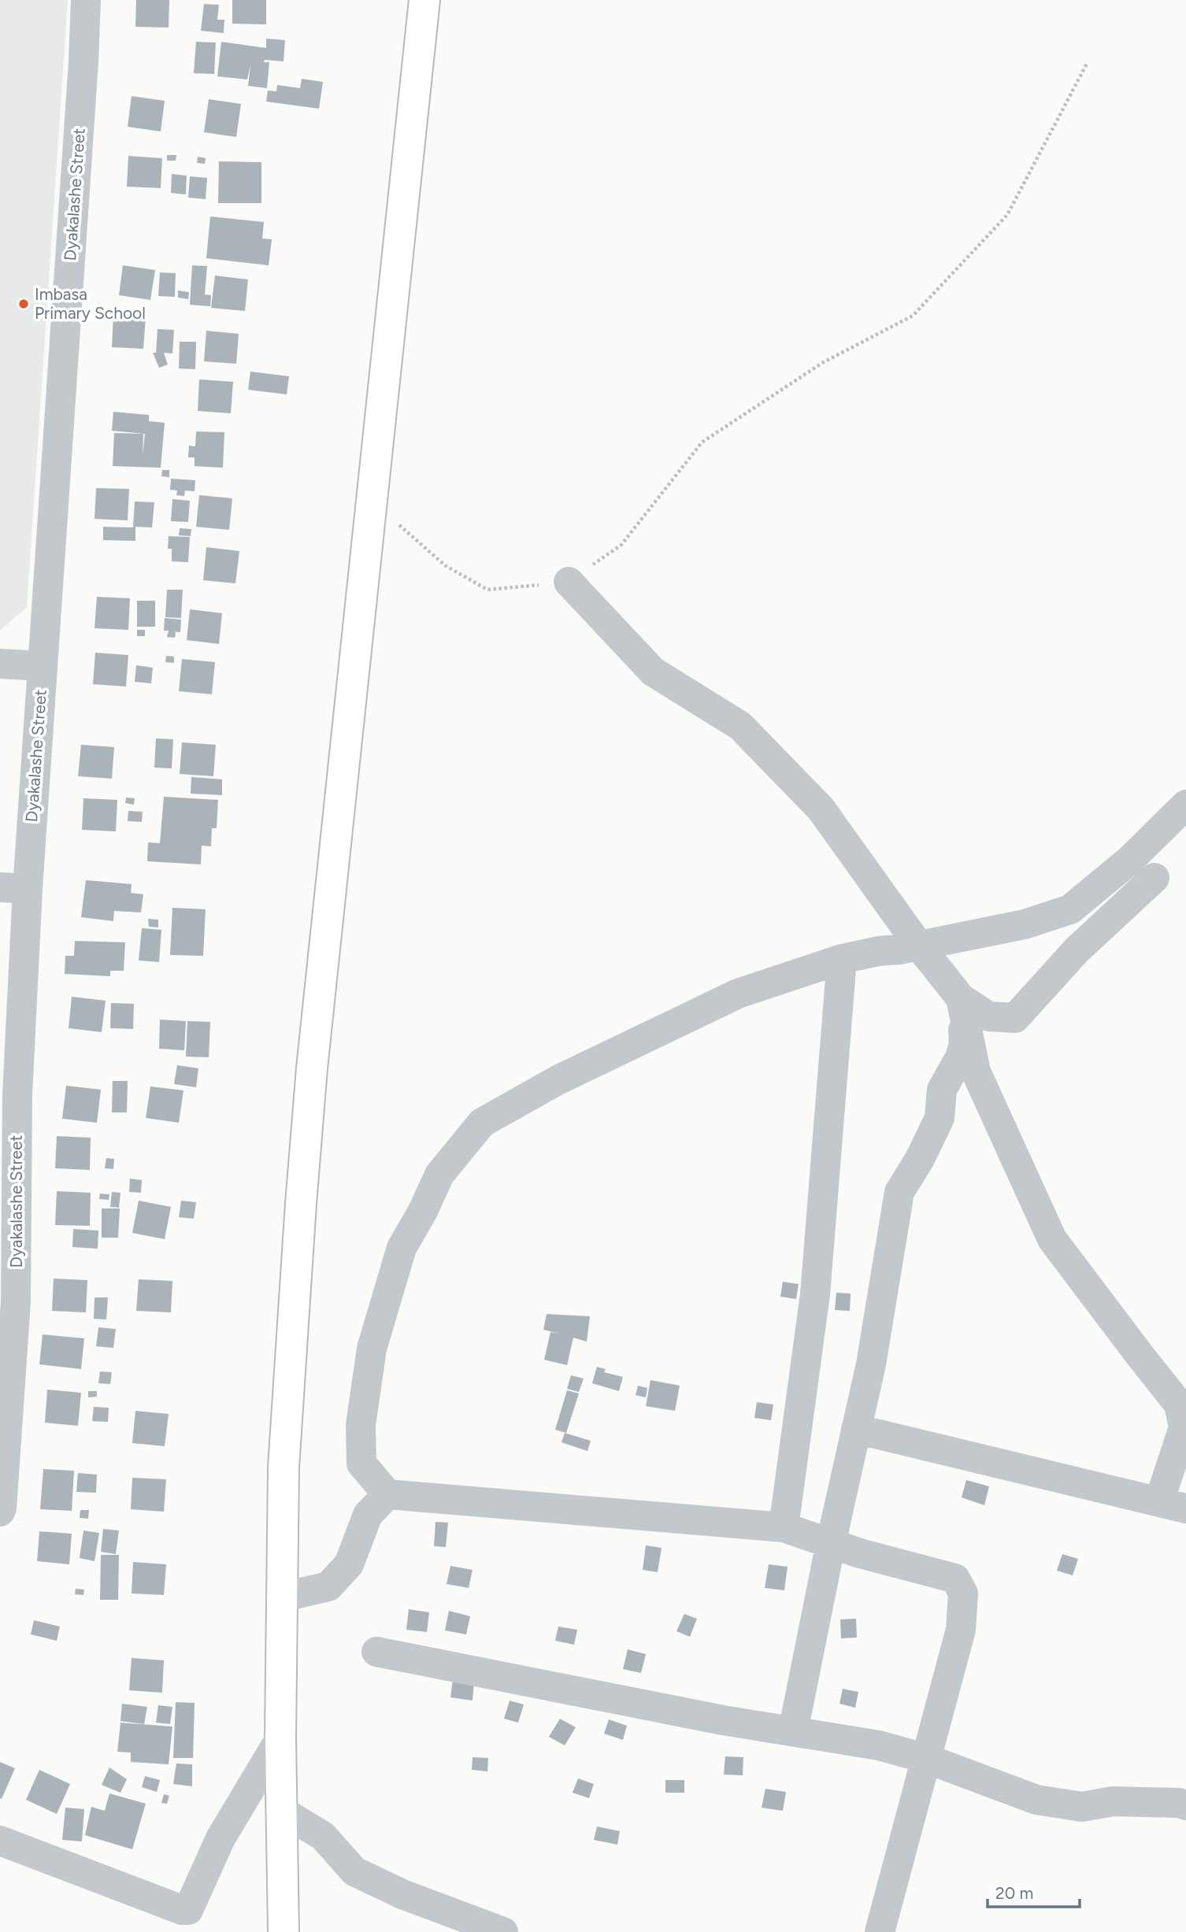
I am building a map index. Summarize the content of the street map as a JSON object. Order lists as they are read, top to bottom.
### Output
{
  "streets": {
    "street": ["Dyakalashe Street"]
  },
  "places": ["Imbasa Primary School"],
  "scale_bar": "20 m"
}
